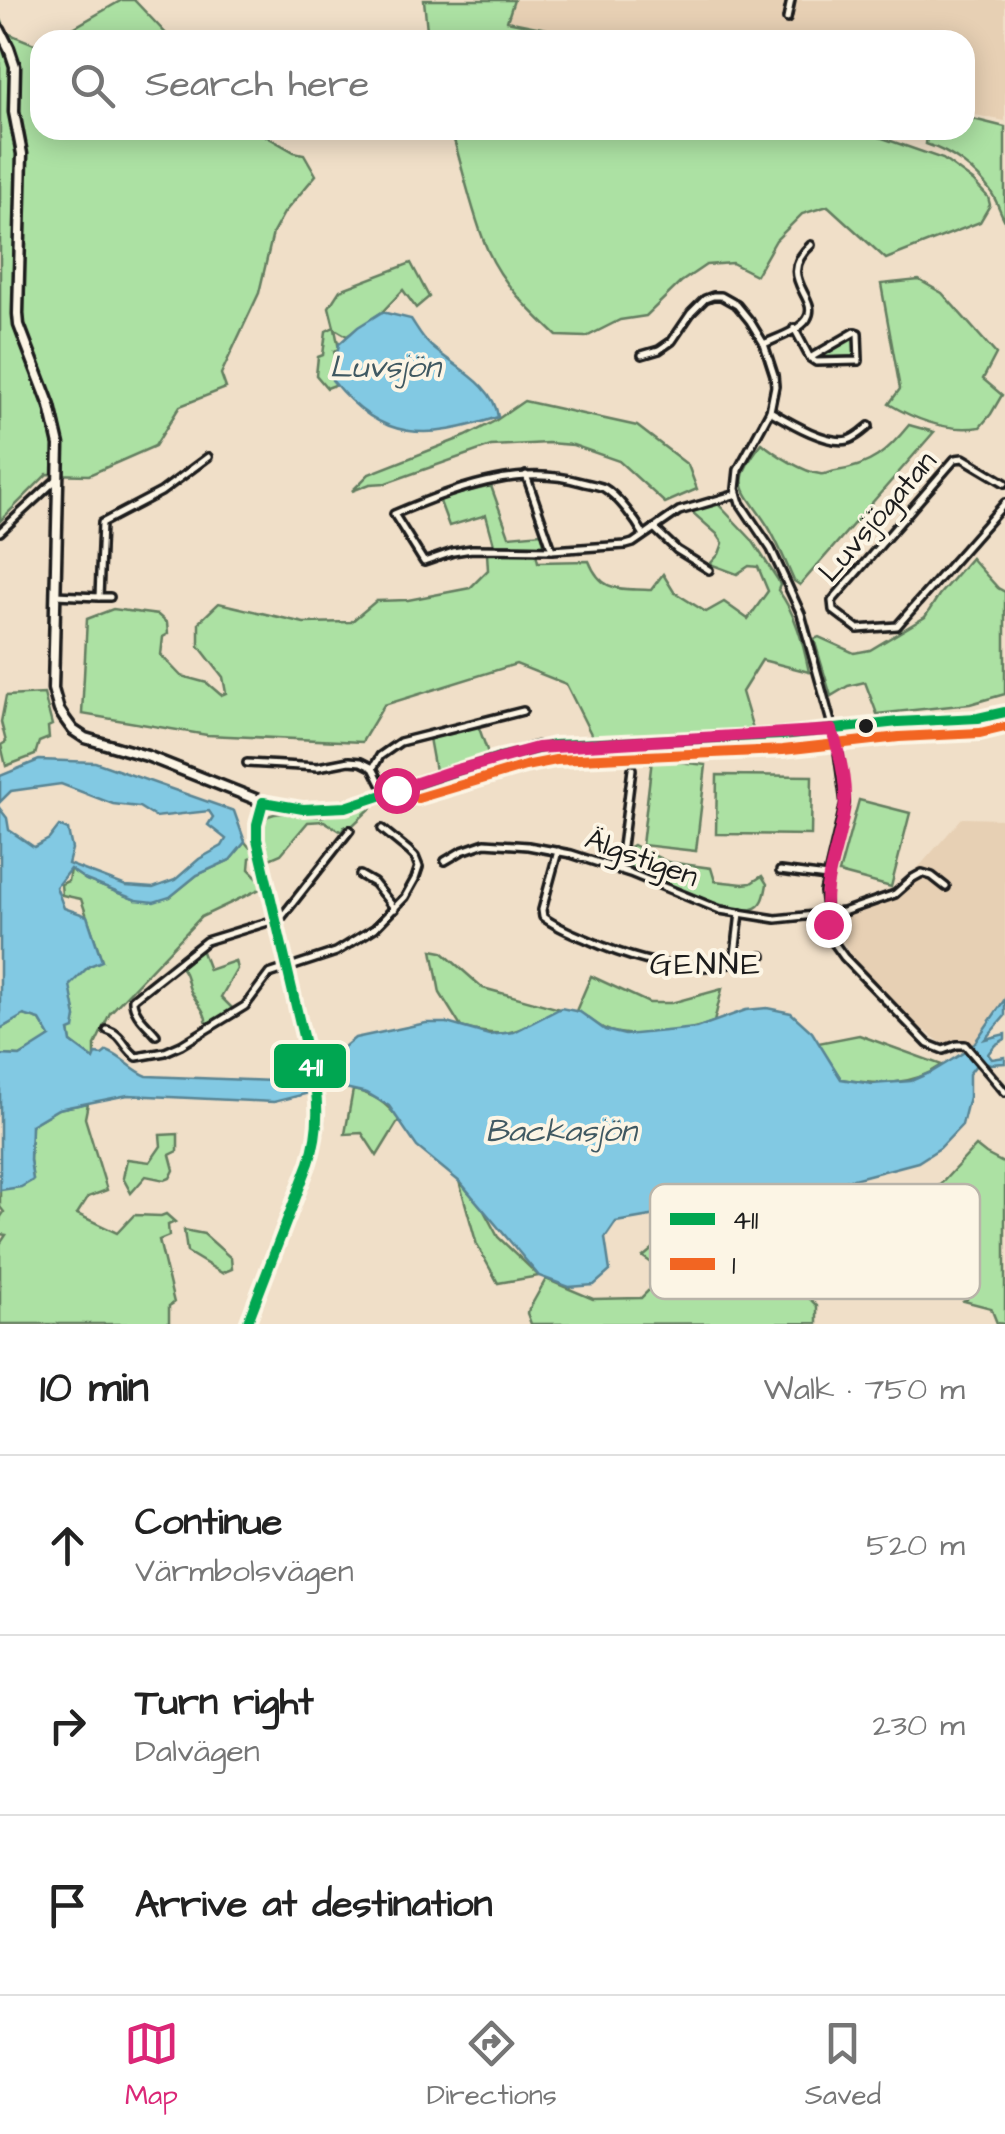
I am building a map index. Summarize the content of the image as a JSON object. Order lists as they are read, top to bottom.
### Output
{
  "streets": {
    "street": ["Luvsjögatan", "Älgstigen"]
  },
  "districts": ["GENNE"],
  "water": ["Luvsjön", "Backasjön"],
  "lines": ["transit line 411", "transit line 1"],
  "legend": ["411", "1"],
  "page": {
    "search": "Search here",
    "heading": ["10 min", "Walk · 750 m"],
    "list": [
      ["Continue", "Värmbolsvägen", "520 m"],
      ["Turn right", "Dalvägen", "230 m"],
      "Arrive at destination"
    ],
    "nav": ["Map", "Directions", "Saved"]
  }
}
